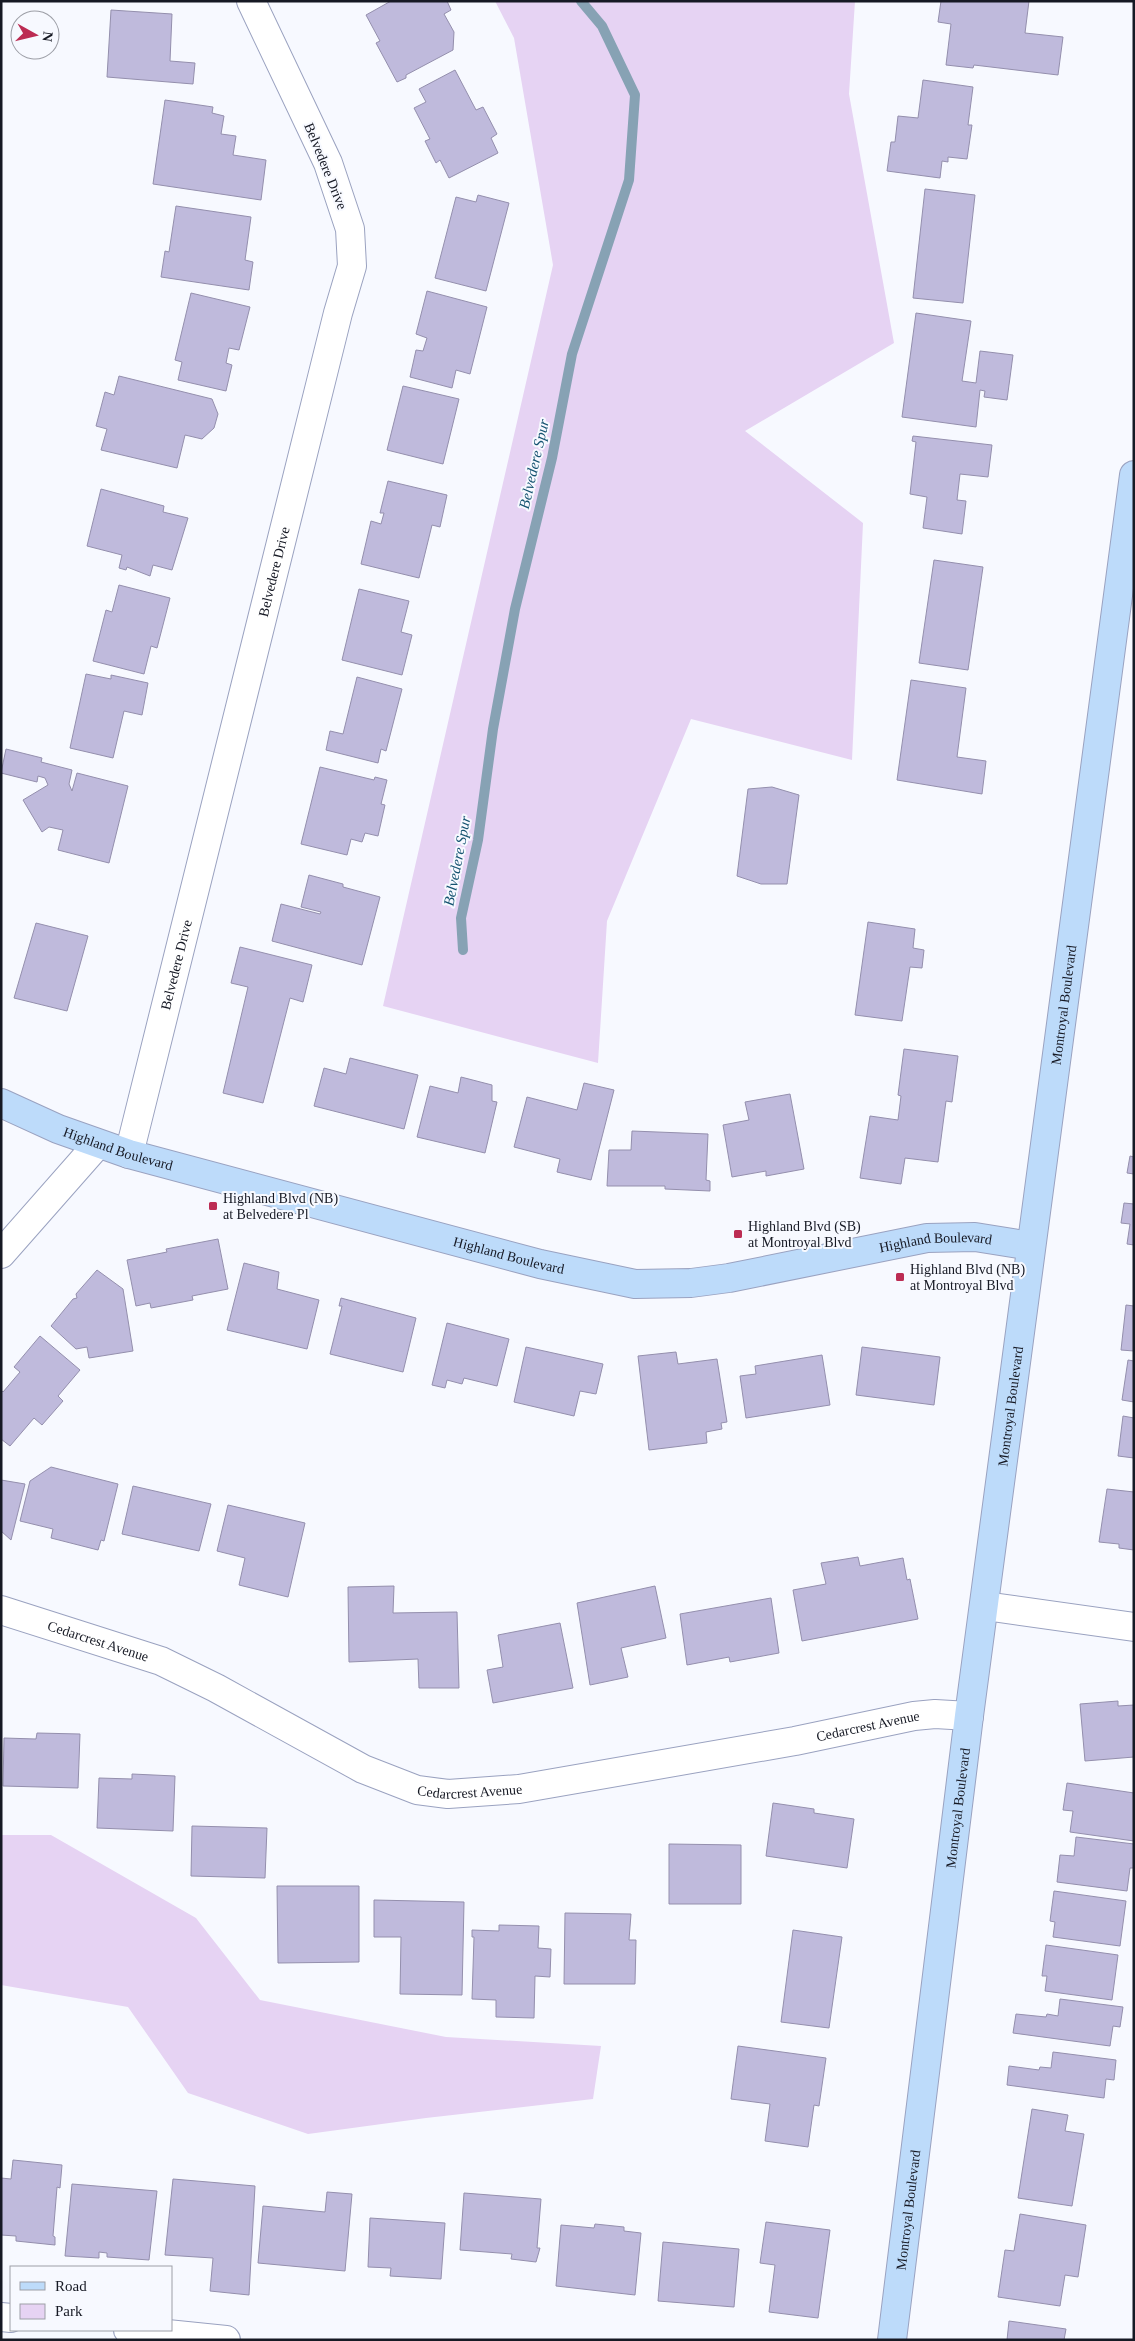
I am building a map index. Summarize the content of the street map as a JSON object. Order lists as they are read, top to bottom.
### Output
{
  "streets": {
    "street": [
      "Belvedere Drive",
      "Montroyal Boulevard",
      "Highland Boulevard",
      "Cedarcrest Avenue"
    ]
  },
  "crossings": [
    ["Belvedere Drive", "Highland Boulevard"],
    ["Montroyal Boulevard", "Highland Boulevard"],
    ["Montroyal Boulevard", "Cedarcrest Avenue"]
  ],
  "water": ["Belvedere Spur"],
  "places": {
    "transit": ["Highland Blvd (NB) at Belvedere Pl", "Highland Blvd (SB) at Montroyal Blvd", "Highland Blvd (NB) at Montroyal Blvd"]
  },
  "legend": ["Road", "Park"],
  "north": "right"
}
